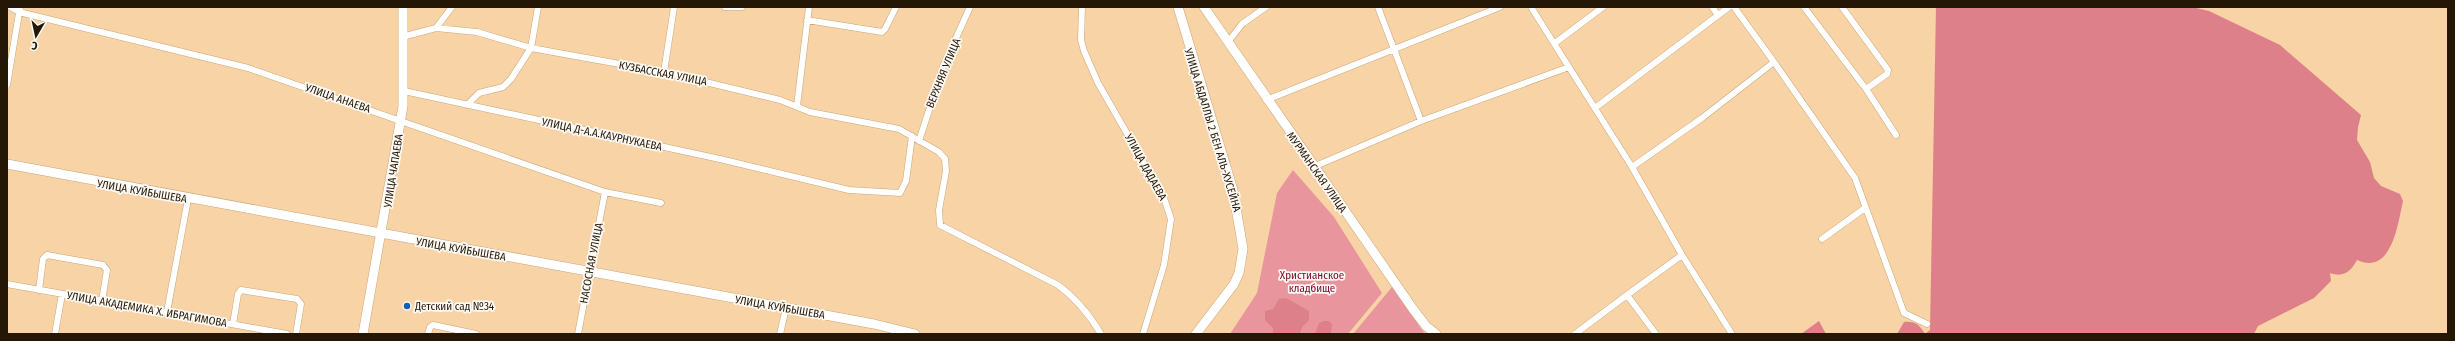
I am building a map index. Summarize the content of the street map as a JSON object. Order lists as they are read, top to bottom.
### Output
{
  "streets": {
    "street": [
      "КУЗБАССКАЯ УЛИЦА",
      "ВЕРХНЯЯ УЛИЦА",
      "УЛИЦА АНАЕВА",
      "УЛИЦА АБДАЛЛЫ 2 БЕН АЛЬ-ХУСЕЙНА",
      "УЛИЦА Д-А.А.КАУРНУКАЕВА",
      "УЛИЦА ДАДАЕВА",
      "УЛИЦА ЧАПАЕВА",
      "МУРМАНСКАЯ УЛИЦА",
      "УЛИЦА КУЙБЫШЕВА",
      "НАСОСНАЯ УЛИЦА",
      "УЛИЦА АКАДЕМИКА Х. ИБРАГИМОВА"
    ]
  },
  "crossings": [
    ["КУЗБАССКАЯ УЛИЦА", "ВЕРХНЯЯ УЛИЦА"],
    ["КУЗБАССКАЯ УЛИЦА", "УЛИЦА Д-А.А.КАУРНУКАЕВА"],
    ["КУЗБАССКАЯ УЛИЦА", "УЛИЦА ЧАПАЕВА"],
    ["УЛИЦА АНАЕВА", "УЛИЦА ЧАПАЕВА"],
    ["УЛИЦА АНАЕВА", "НАСОСНАЯ УЛИЦА"],
    ["УЛИЦА Д-А.А.КАУРНУКАЕВА", "УЛИЦА ЧАПАЕВА"],
    ["УЛИЦА ЧАПАЕВА", "УЛИЦА КУЙБЫШЕВА"],
    ["УЛИЦА КУЙБЫШЕВА", "НАСОСНАЯ УЛИЦА"]
  ],
  "parks": ["Христианское кладбище"],
  "places": ["Детский сад №34"],
  "north": "bottom"
}
